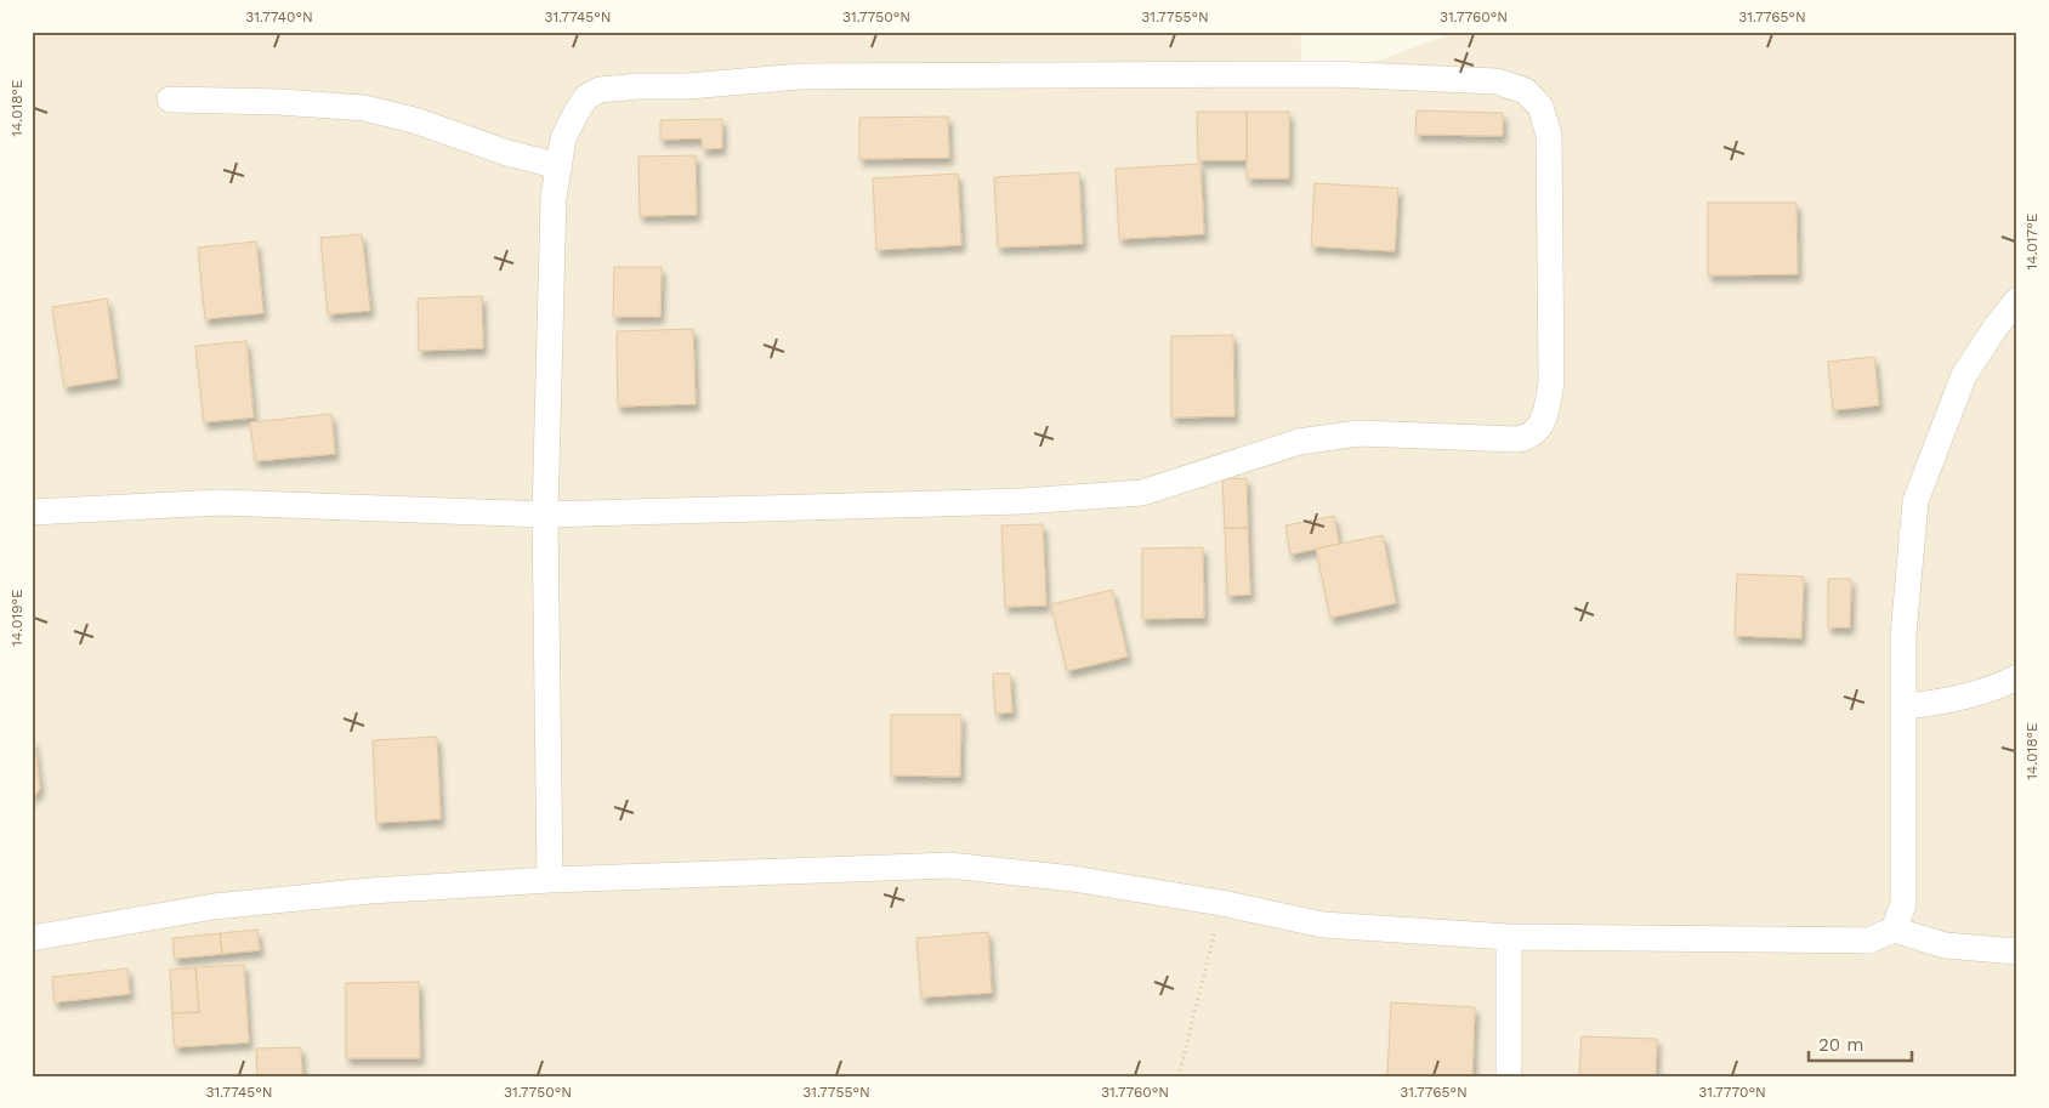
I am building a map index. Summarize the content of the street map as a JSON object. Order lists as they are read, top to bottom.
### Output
{
  "scale_bar": "20 m",
  "coordinates": [
    "31.7740°N",
    "31.7745°N",
    "31.7750°N",
    "31.7755°N",
    "31.7760°N",
    "31.7765°N",
    "14.018°E",
    "14.017°E",
    "14.019°E",
    "31.7770°N"
  ]
}
